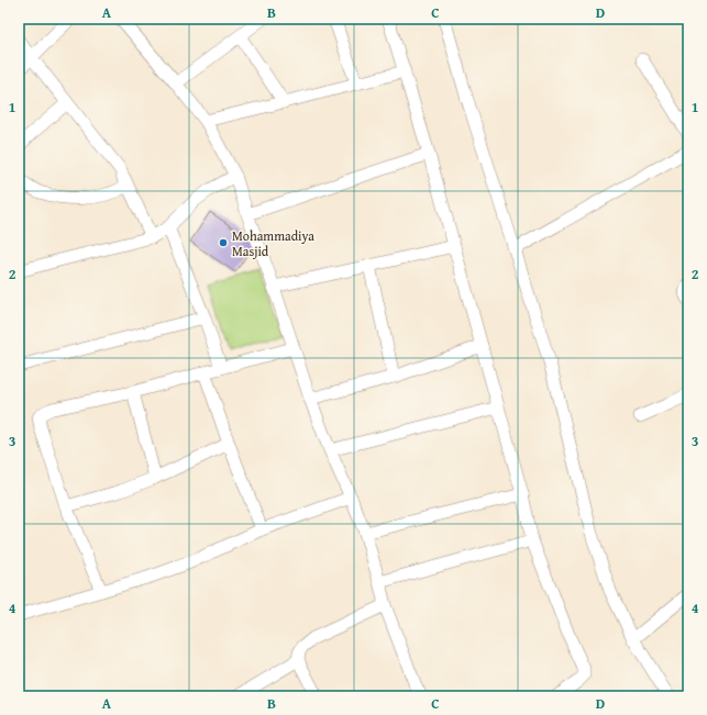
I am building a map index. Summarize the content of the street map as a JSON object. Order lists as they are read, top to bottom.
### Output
{
  "places": ["Mohammadiya Masjid"],
  "grid": {
    "columns": [
      "A",
      "B",
      "C",
      "D"
    ],
    "rows": [
      "1",
      "2",
      "3",
      "4"
    ]
  }
}
